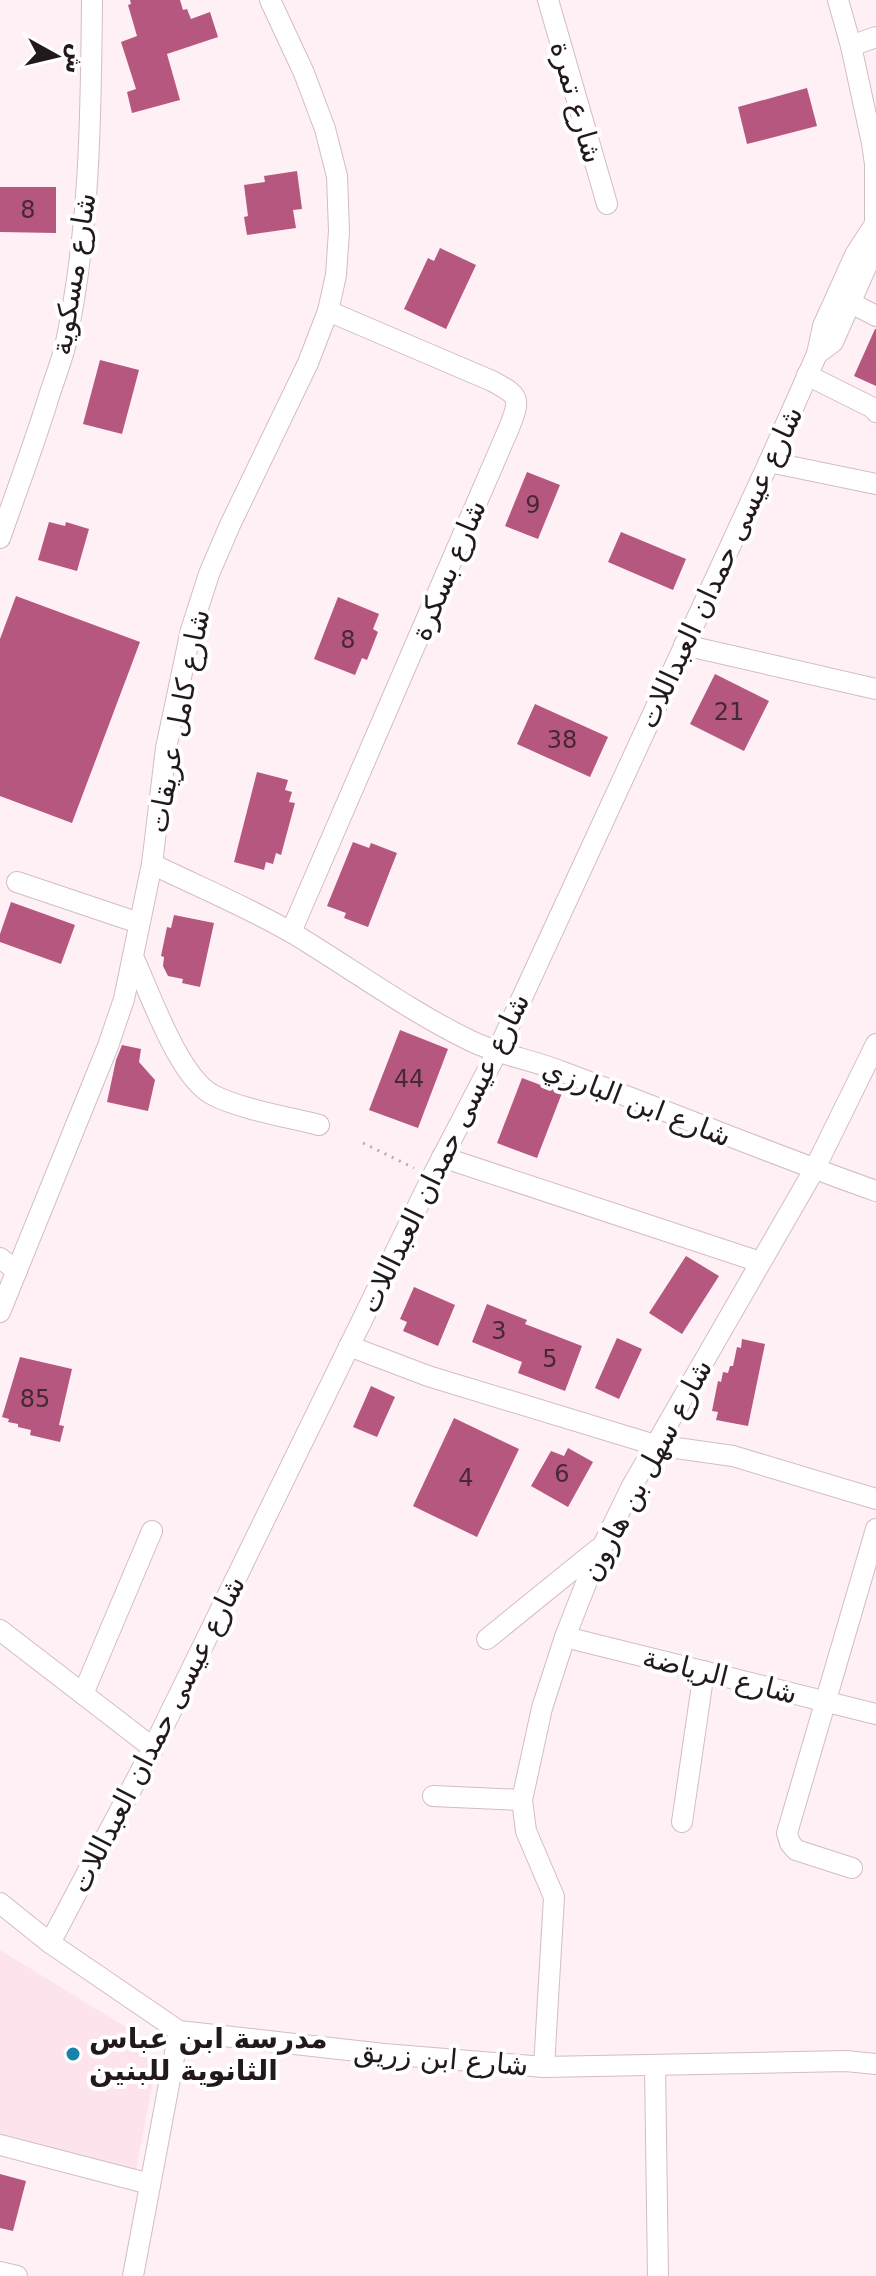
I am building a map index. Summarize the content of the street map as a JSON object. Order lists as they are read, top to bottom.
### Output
{
  "streets": {
    "street": [
      "شارع تمرة",
      "شارع مسكوية",
      "شارع عيسى حمدان العبداللات",
      "شارع بسكرة",
      "شارع كامل عريقات",
      "شارع ابن البارزي",
      "شارع سهل بن هارون",
      "شارع الرياضة",
      "شارع ابن زريق"
    ]
  },
  "crossings": [
    ["شارع عيسى حمدان العبداللات", "شارع ابن البارزي"],
    ["شارع عيسى حمدان العبداللات", "شارع ابن زريق"],
    ["شارع بسكرة", "شارع كامل عريقات"],
    ["شارع بسكرة", "شارع ابن البارزي"],
    ["شارع كامل عريقات", "شارع ابن البارزي"],
    ["شارع ابن البارزي", "شارع سهل بن هارون"],
    ["شارع سهل بن هارون", "شارع الرياضة"],
    ["شارع سهل بن هارون", "شارع ابن زريق"]
  ],
  "places": ["مدرسة ابن عباس الثانوية للبنين"],
  "house_numbers": [
    "8",
    "9",
    "8",
    "21",
    "38",
    "44",
    "3",
    "5",
    "85",
    "6",
    "4"
  ],
  "north": "right"
}
